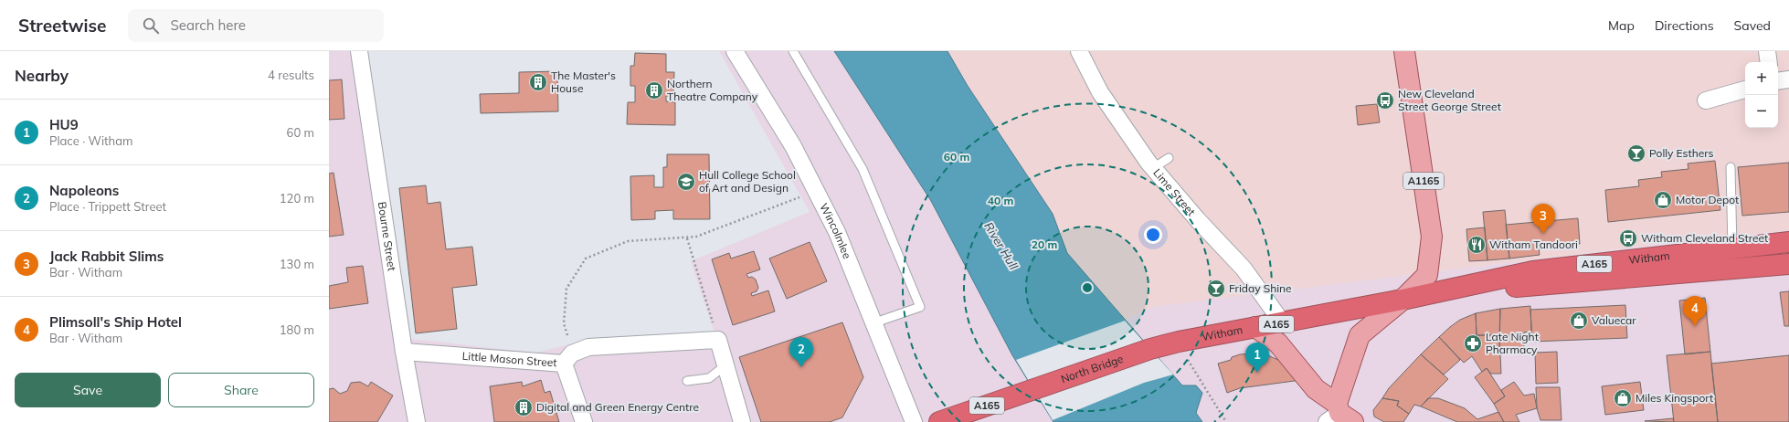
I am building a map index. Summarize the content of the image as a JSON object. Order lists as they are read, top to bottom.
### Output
{
  "streets": {
    "highway": ["Witham", "A165", "North Bridge"],
    "main road": ["A1165"],
    "street": [
      "Lime Street",
      "Wincolmlee",
      "Bourne Street",
      "Little Mason Street"
    ]
  },
  "crossings": [
    ["A1165", "Witham"],
    ["Lime Street", "Witham"],
    ["Bourne Street", "Little Mason Street"],
    ["Witham", "North Bridge"]
  ],
  "water": ["River Hull"],
  "places": {
    "building": ["The Master's House", "Northern Theatre Company", "Digital and Green Energy Centre"],
    "bus stop": ["New Cleveland Street George Street", "Witham Cleveland Street"],
    "bar": ["Polly Esthers", "Friday Shine"],
    "school or university": ["Hull College School of Art and Design"],
    "shop": ["Motor Depot", "Valuecar", "Miles Kingsport"],
    "restaurant": ["Witham Tandoori"],
    "pharmacy": ["Late Night Pharmacy"]
  },
  "page": {
    "header": "Streetwise",
    "search": "Search here",
    "nav": ["Map", "Directions", "Saved"],
    "heading": ["Nearby", "4 results"],
    "map_buttons": ["+", "−"],
    "list": [
      {
        "mark": "1",
        "name": "HU9",
        "note": "Place · Witham",
        "value": "60 m"
      },
      {
        "mark": "2",
        "name": "Napoleons",
        "note": "Place · Trippett Street",
        "value": "120 m"
      },
      {
        "mark": "3",
        "name": "Jack Rabbit Slims",
        "note": "Bar · Witham",
        "value": "130 m"
      },
      {
        "mark": "4",
        "name": "Plimsoll's Ship Hotel",
        "note": "Bar · Witham",
        "value": "180 m"
      }
    ],
    "pins": [
      "3",
      "4",
      "2",
      "1"
    ],
    "buttons": ["Save", "Share"]
  },
  "rings": ["60 m", "40 m", "20 m"]
}
